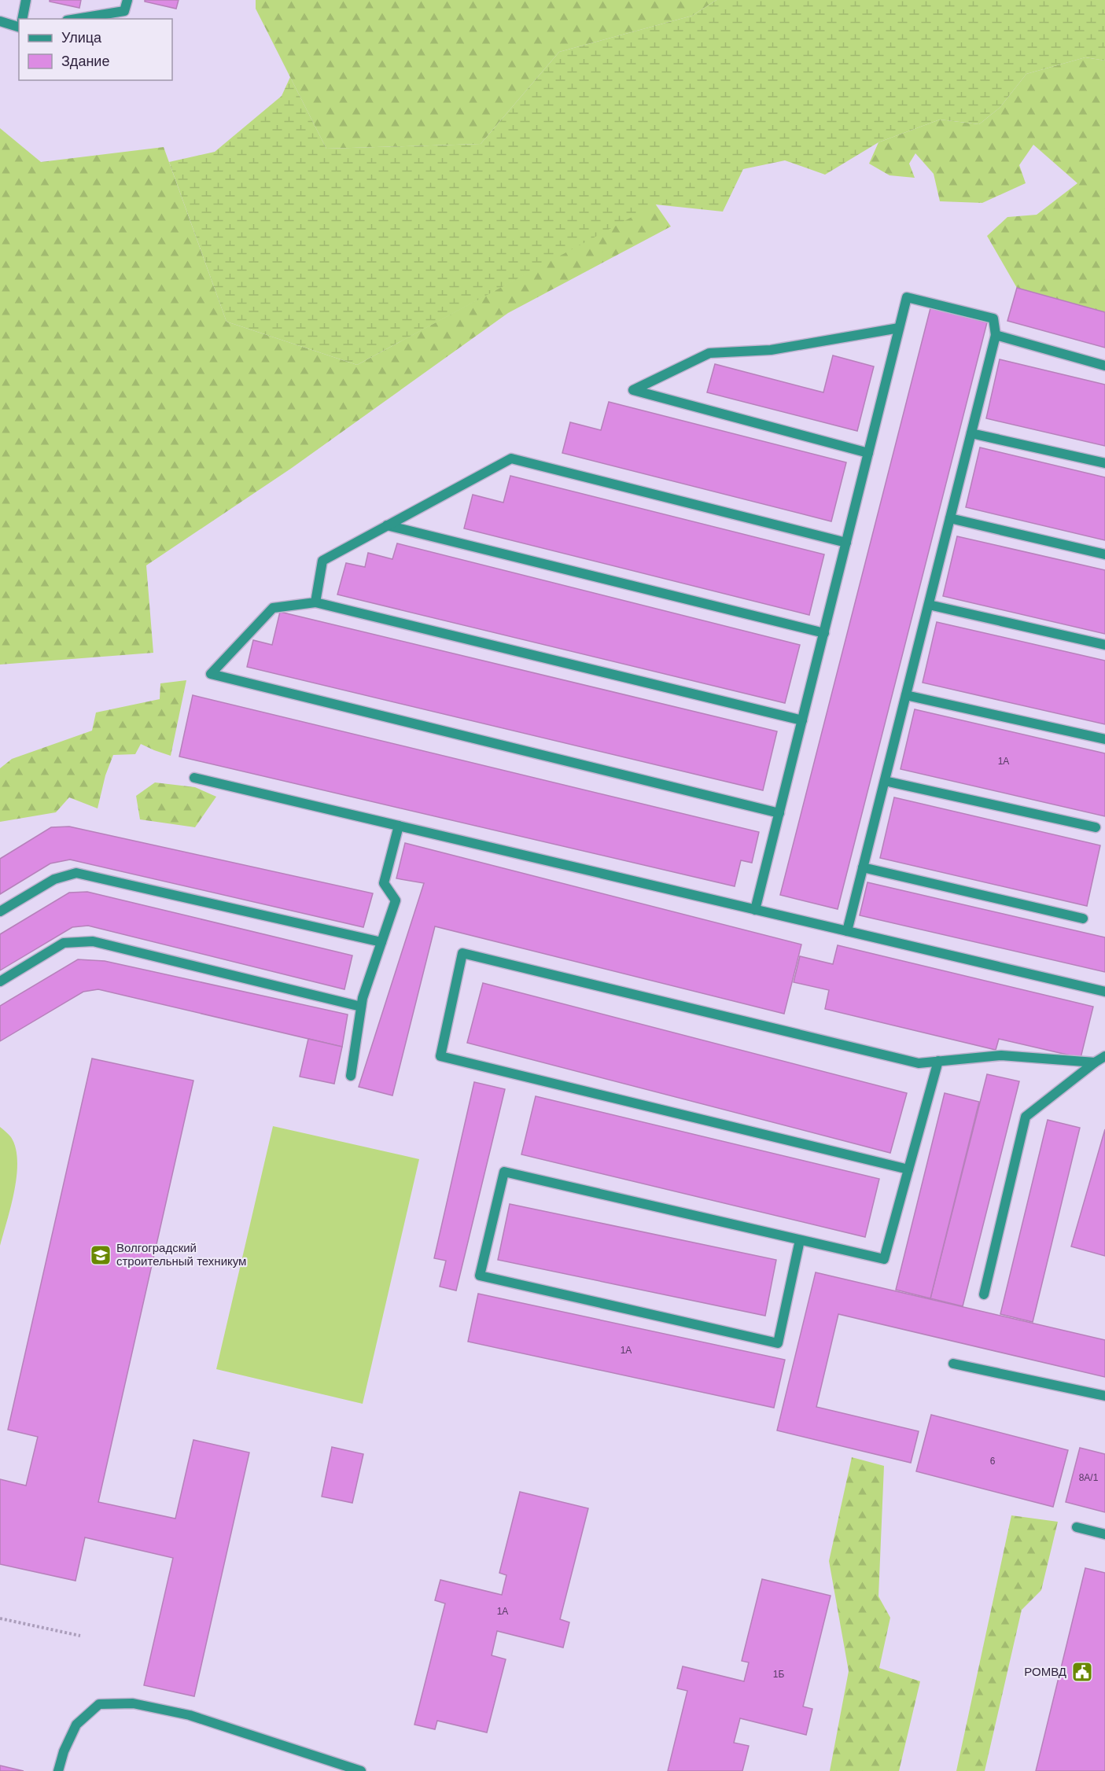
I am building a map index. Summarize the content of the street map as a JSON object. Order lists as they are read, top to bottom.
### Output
{
  "places": {
    "school or university": ["Волгоградский строительный техникум"],
    "public building": ["РОМВД"]
  },
  "house_numbers": [
    "1А",
    "1А",
    "6",
    "8А/1",
    "1А",
    "1Б"
  ],
  "legend": ["Улица", "Здание"]
}
